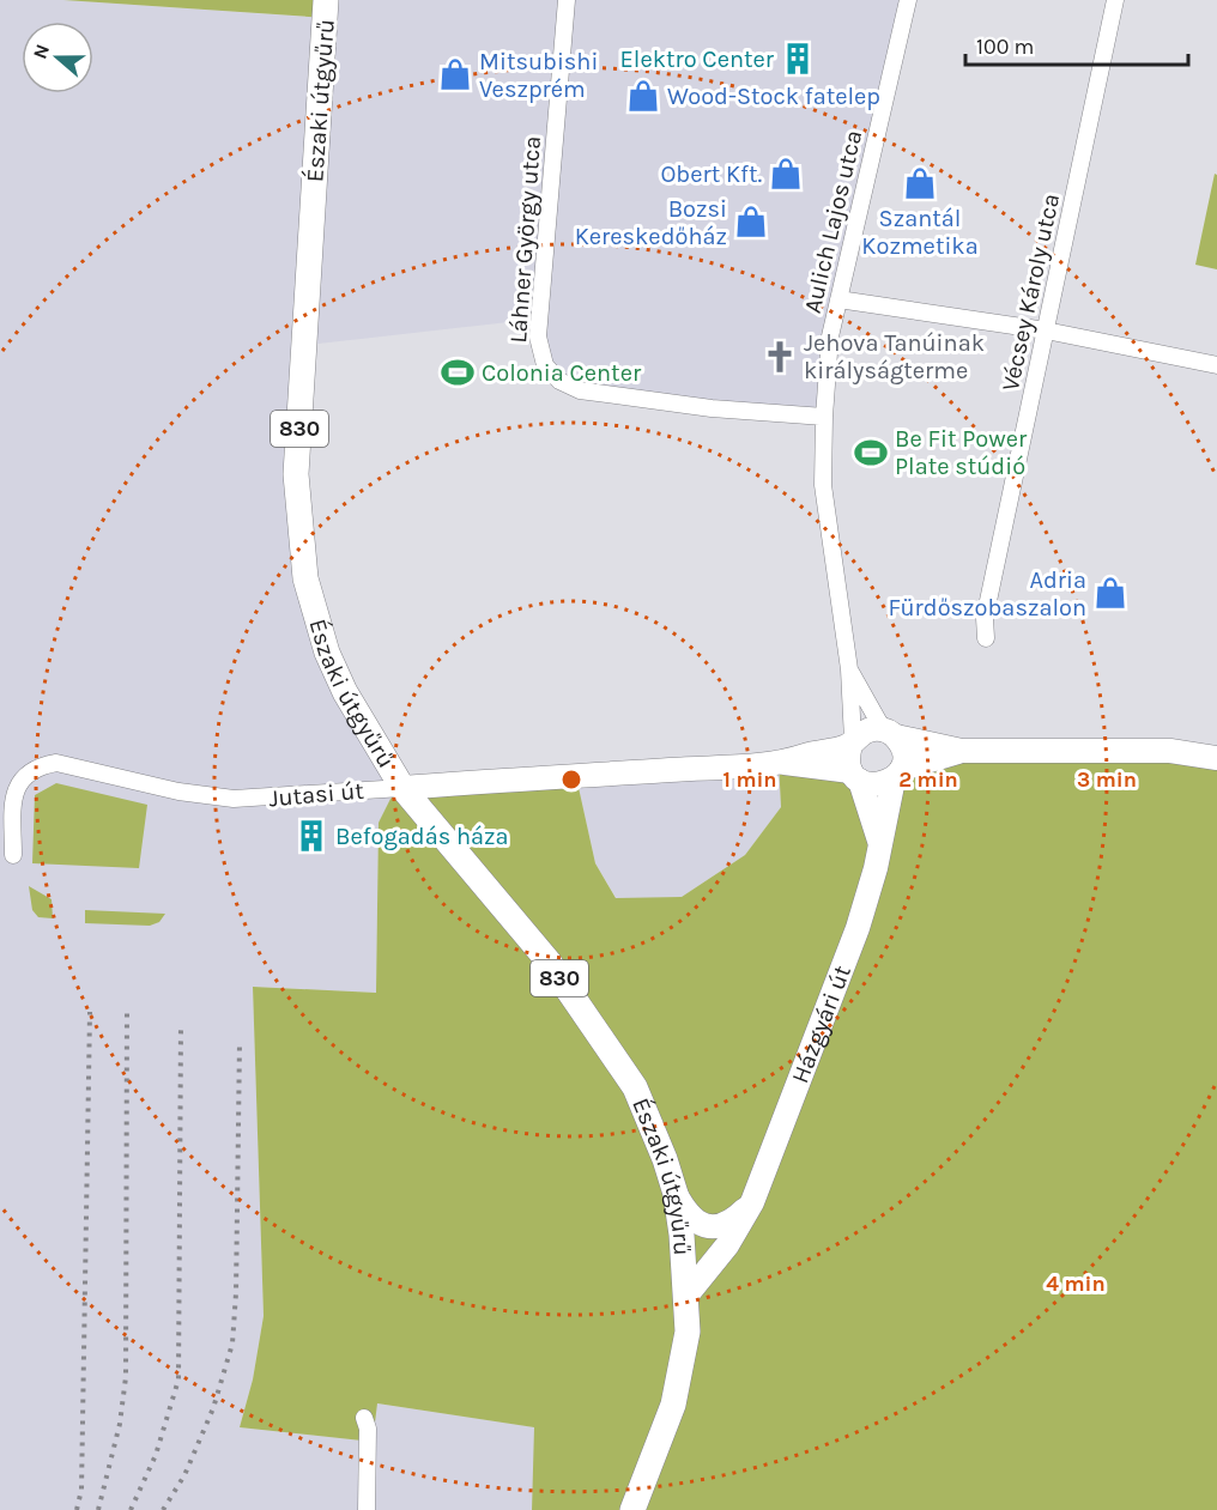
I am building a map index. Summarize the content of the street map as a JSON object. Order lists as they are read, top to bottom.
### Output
{
  "streets": {
    "main road": ["Északi útgyűrű", "830"],
    "street": [
      "Aulich Lajos utca",
      "Láhner György utca",
      "Vécsey Károly utca",
      "Jutasi út",
      "Házgyári út"
    ]
  },
  "crossings": [
    ["Északi útgyűrű", "830"],
    ["Északi útgyűrű", "Jutasi út"],
    ["Északi útgyűrű", "Házgyári út"],
    ["Aulich Lajos utca", "Láhner György utca"],
    ["Aulich Lajos utca", "Jutasi út"],
    ["Aulich Lajos utca", "Házgyári út"],
    ["830", "Házgyári út"],
    ["Jutasi út", "Házgyári út"]
  ],
  "places": {
    "building": ["Elektro Center", "Befogadás háza"],
    "shop": [
      "Mitsubishi Veszprém",
      "Wood-Stock fatelep",
      "Obert Kft.",
      "Szantál Kozmetika",
      "Bozsi Kereskedőház",
      "Adria Fürdőszobaszalon"
    ],
    "church": ["Jehova Tanúinak királyságterme"],
    "sports": ["Colonia Center", "Be Fit Power Plate stúdió"]
  },
  "scale_bar": "100 m",
  "north": "left",
  "rings": [
    "1 min",
    "2 min",
    "3 min",
    "4 min"
  ]
}
